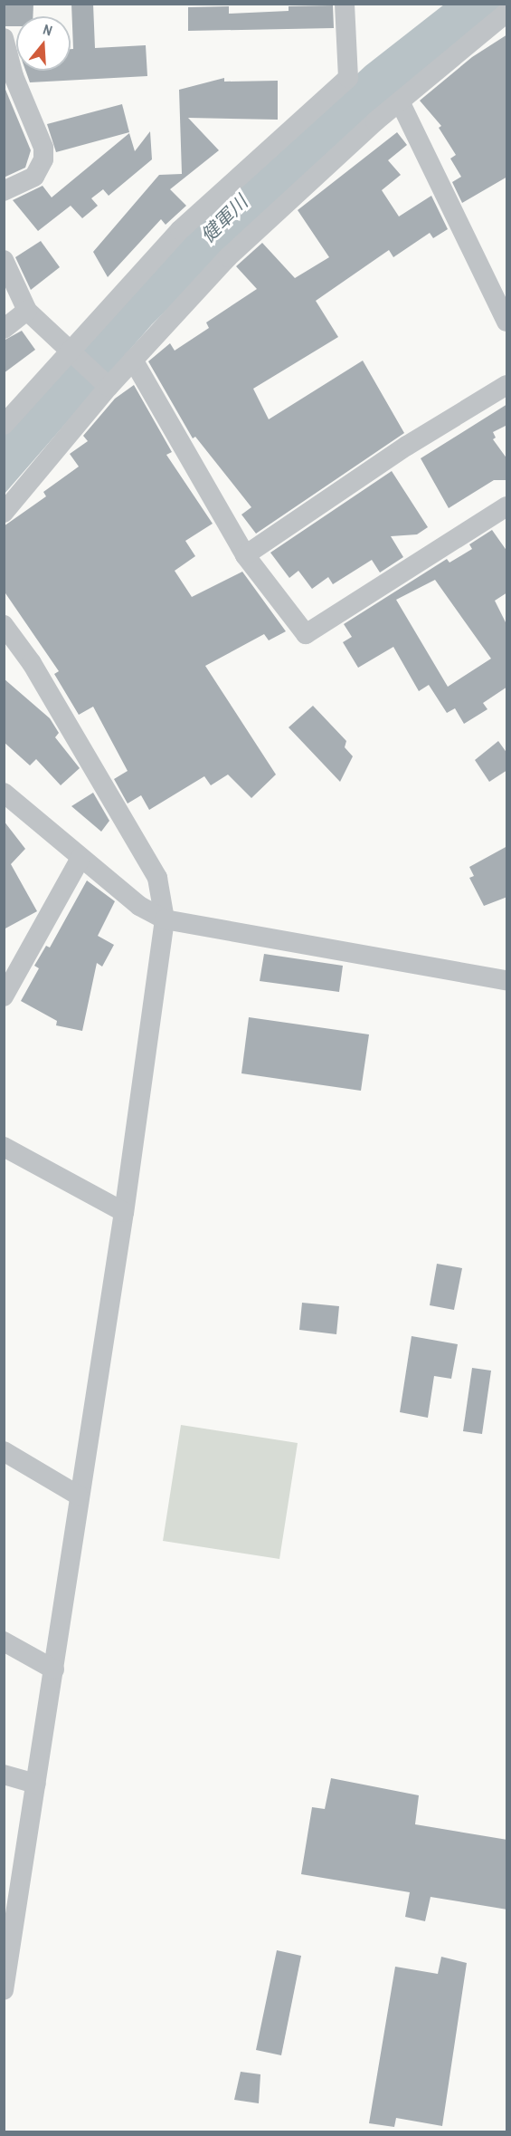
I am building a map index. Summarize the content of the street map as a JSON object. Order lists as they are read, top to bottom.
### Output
{
  "water": ["健軍川"],
  "north": "top"
}
